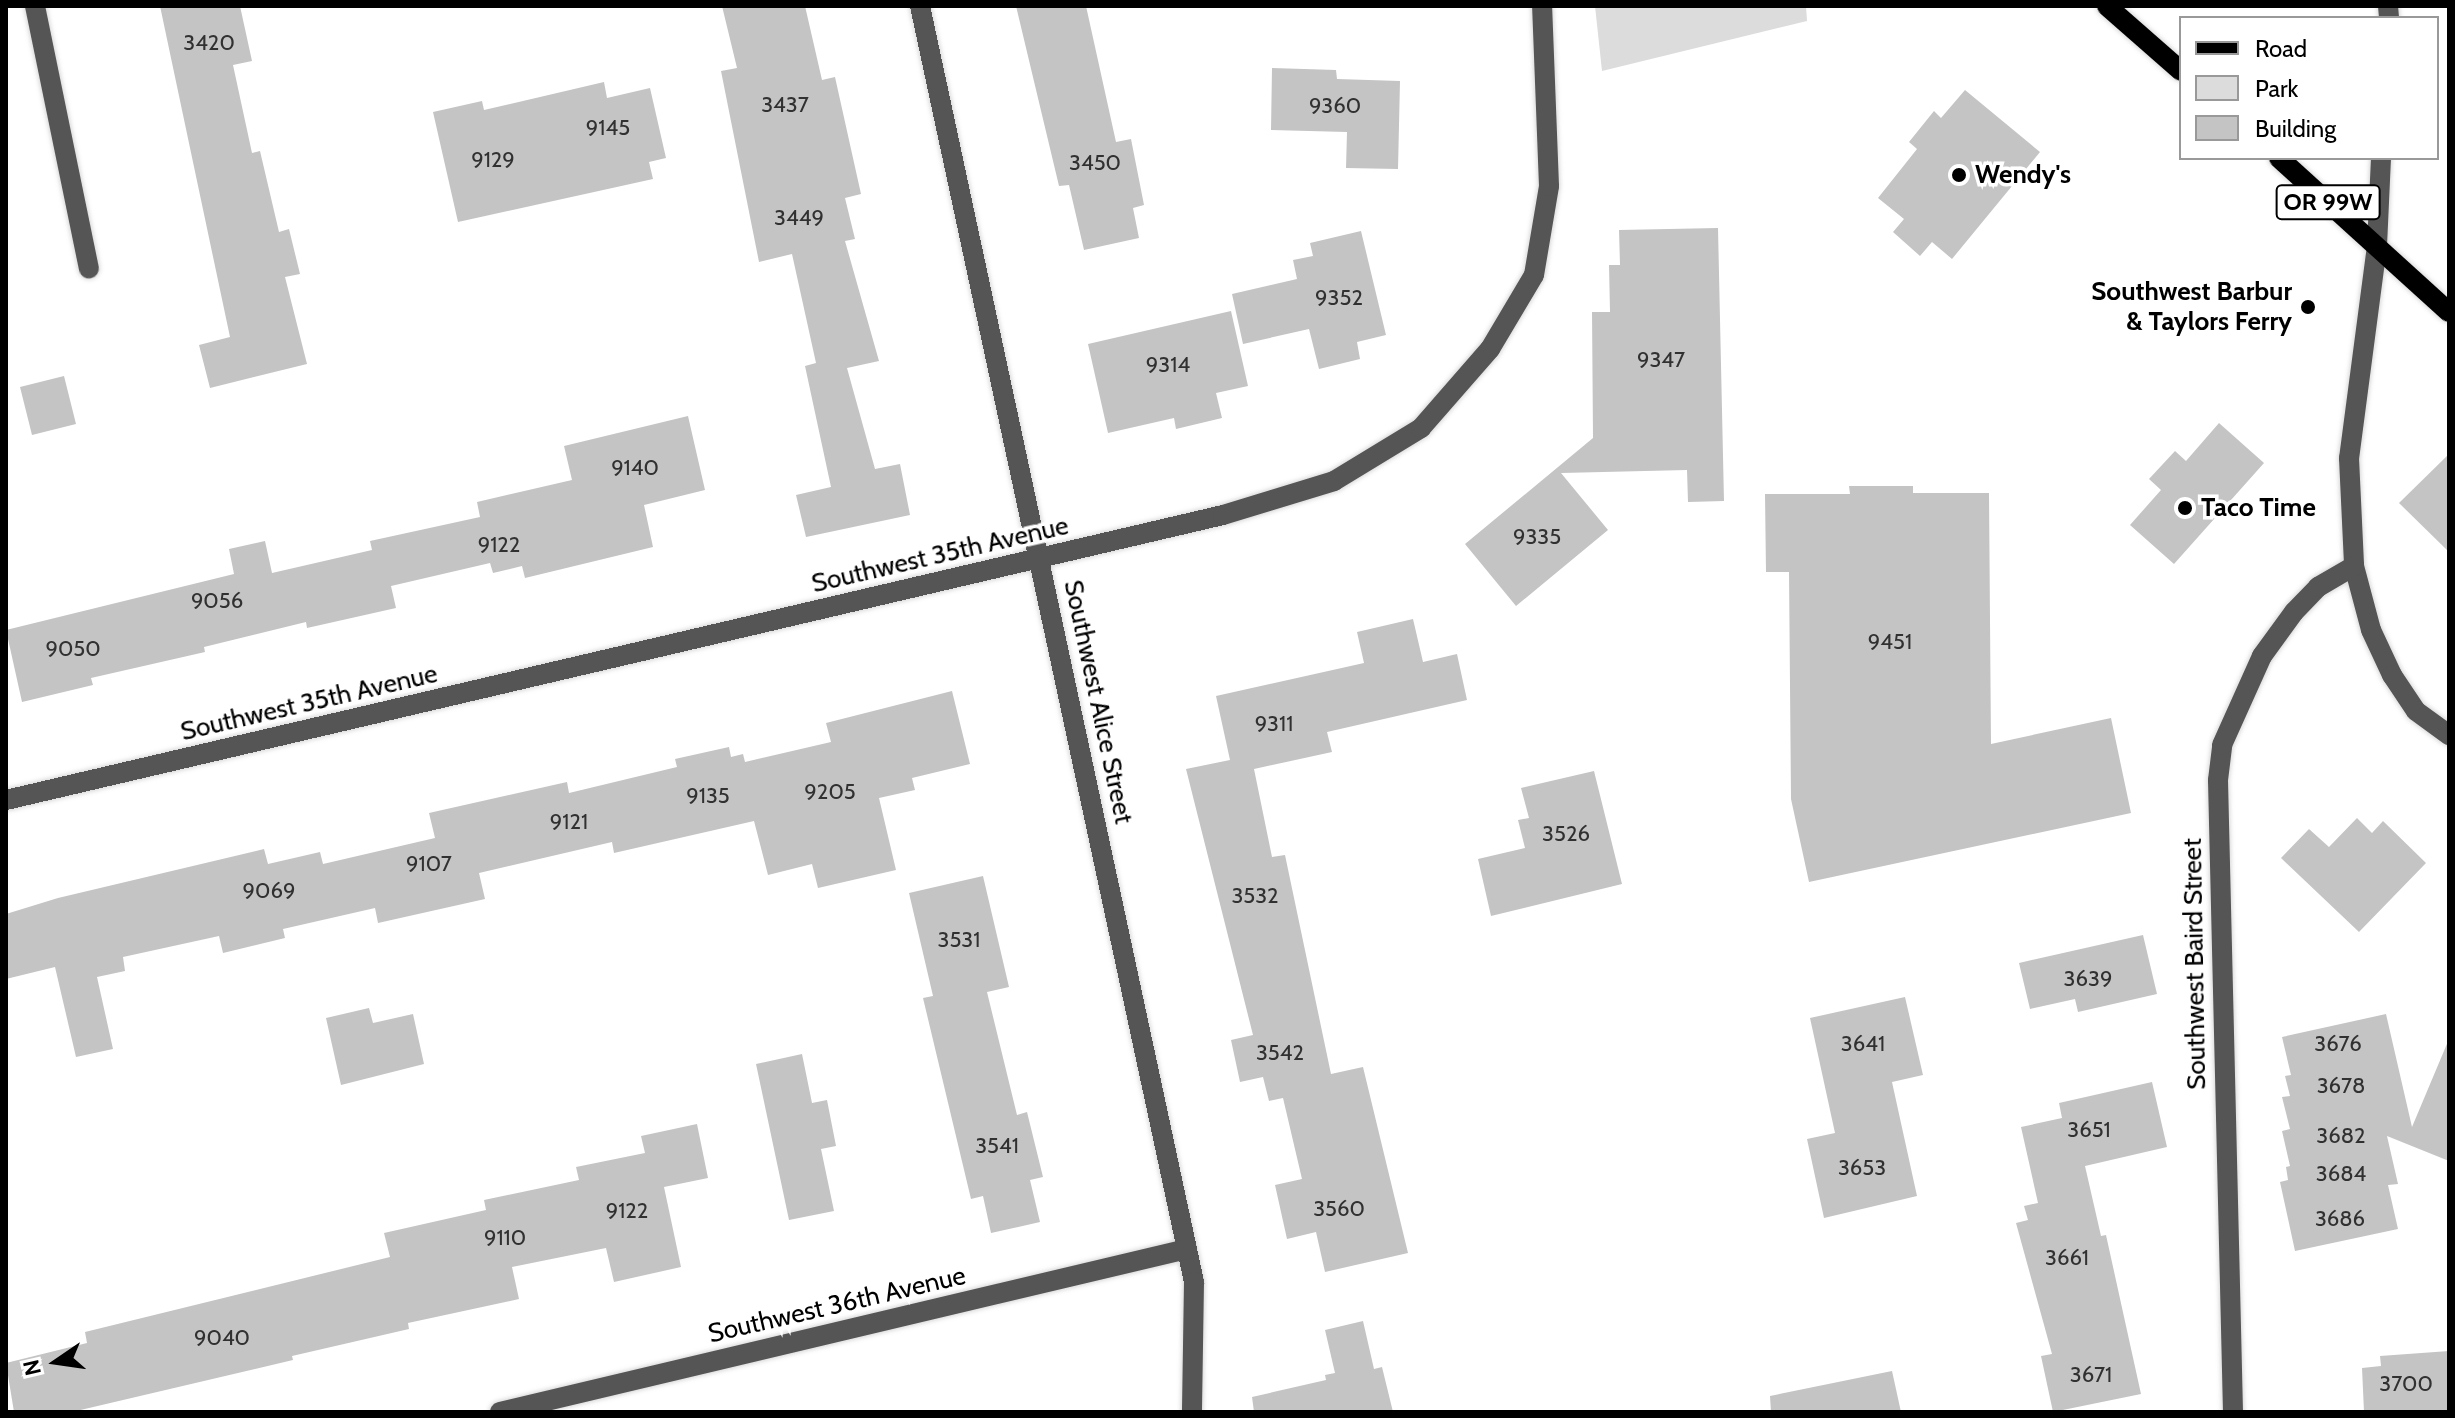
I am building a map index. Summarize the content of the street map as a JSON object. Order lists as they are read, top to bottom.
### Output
{
  "streets": {
    "main road": ["OR 99W"],
    "street": [
      "Southwest 35th Avenue",
      "Southwest Alice Street",
      "Southwest Baird Street",
      "Southwest 36th Avenue"
    ]
  },
  "crossings": [
    ["Southwest 35th Avenue", "Southwest Alice Street"],
    ["Southwest Alice Street", "Southwest 36th Avenue"]
  ],
  "places": ["Wendy's", "Southwest Barbur & Taylors Ferry", "Taco Time"],
  "house_numbers": [
    "3420",
    "3437",
    "9360",
    "9145",
    "9129",
    "3450",
    "3449",
    "9352",
    "9347",
    "9314",
    "9140",
    "9335",
    "9122",
    "9056",
    "9451",
    "9050",
    "9311",
    "9205",
    "9135",
    "9121",
    "3526",
    "9107",
    "9069",
    "3532",
    "3531",
    "3639",
    "3641",
    "3676",
    "3542",
    "3678",
    "3651",
    "3682",
    "3541",
    "3653",
    "3684",
    "3560",
    "9122",
    "3686",
    "9110",
    "3661",
    "9040",
    "3671",
    "3700"
  ],
  "legend": ["Road", "Park", "Building"],
  "north": "left"
}
